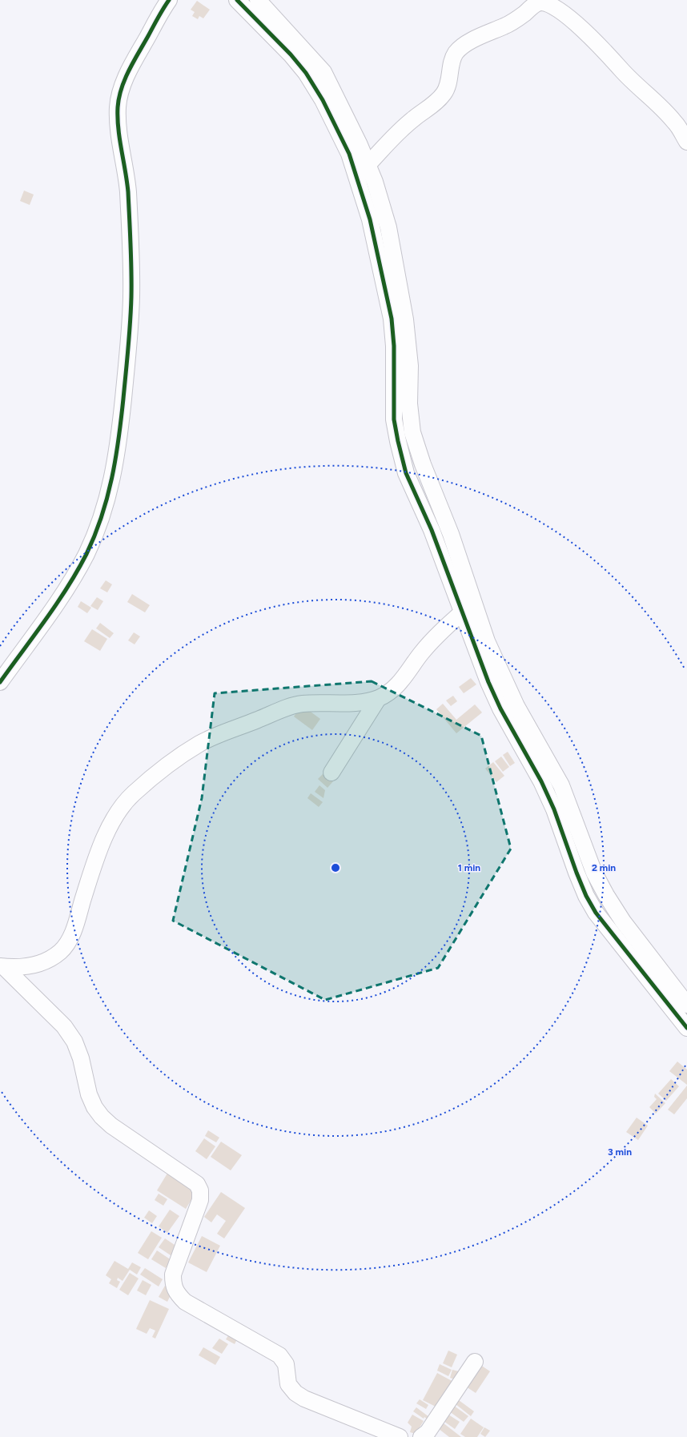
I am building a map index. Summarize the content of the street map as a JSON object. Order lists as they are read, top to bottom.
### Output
{
  "rings": ["1 min", "2 min", "3 min"]
}
